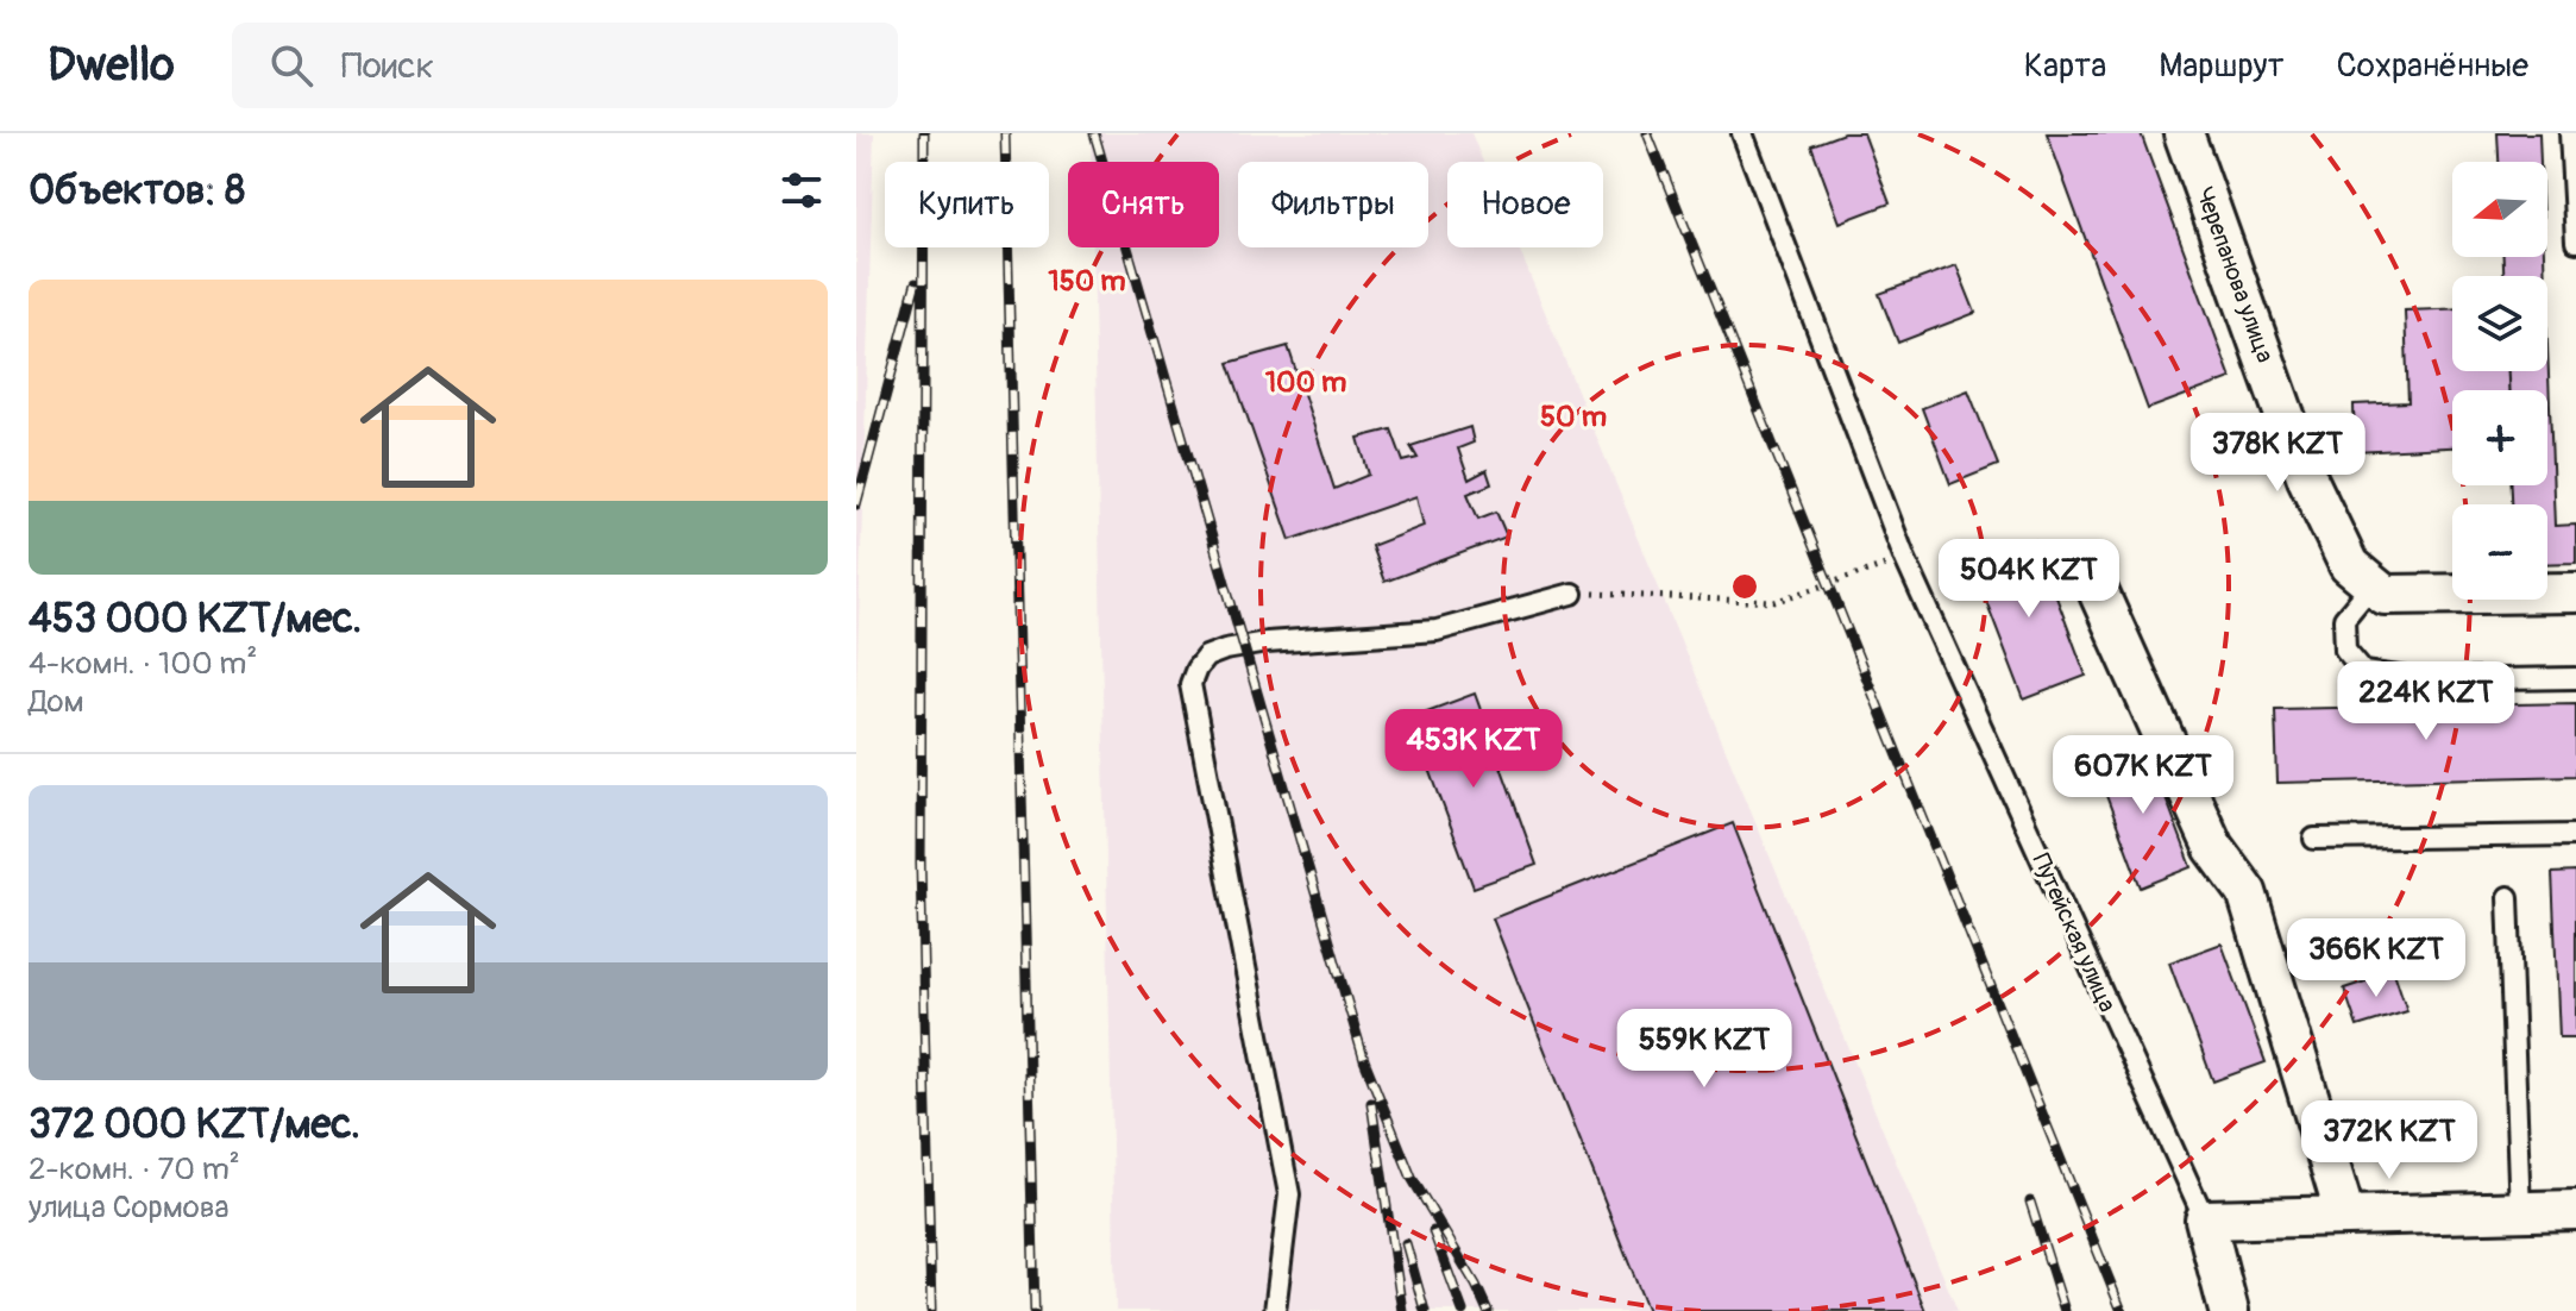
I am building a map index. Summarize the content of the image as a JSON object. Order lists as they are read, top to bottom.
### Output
{
  "streets": {
    "street": ["Черепанова улица", "Путейская улица"]
  },
  "north": "left",
  "page": {
    "header": "Dwello",
    "search": "Поиск",
    "nav": ["Карта", "Маршрут", "Сохранённые"],
    "heading": "Объектов: 8",
    "map_buttons": ["+", "−"],
    "chip": [
      "Купить",
      "Снять",
      "Фильтры",
      "Новое"
    ],
    "list": [
      {
        "name": "453 000 KZT/мес.",
        "note": "4-комн. · 100 m² · Дом"
      },
      {
        "name": "372 000 KZT/мес.",
        "note": "2-комн. · 70 m² · улица Сормова"
      }
    ],
    "price": [
      "378K KZT",
      "504K KZT",
      "224K KZT",
      "453K KZT",
      "607K KZT",
      "366K KZT",
      "559K KZT",
      "372K KZT"
    ]
  },
  "rings": ["150 m", "100 m", "50 m"]
}
